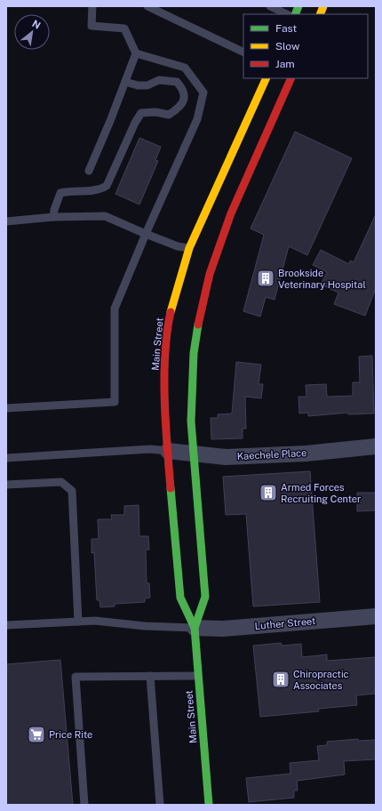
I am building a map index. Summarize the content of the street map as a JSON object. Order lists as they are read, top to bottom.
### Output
{
  "streets": {
    "main road": ["Main Street"],
    "street": ["Kaechele Place", "Luther Street"]
  },
  "crossings": [
    ["Main Street", "Kaechele Place"],
    ["Main Street", "Luther Street"]
  ],
  "places": {
    "building": ["Brookside Veterinary Hospital", "Armed Forces Recruiting Center", "Chiropractic Associates"],
    "supermarket": ["Price Rite"]
  },
  "legend": ["Fast", "Slow", "Jam"],
  "north": "top right"
}
